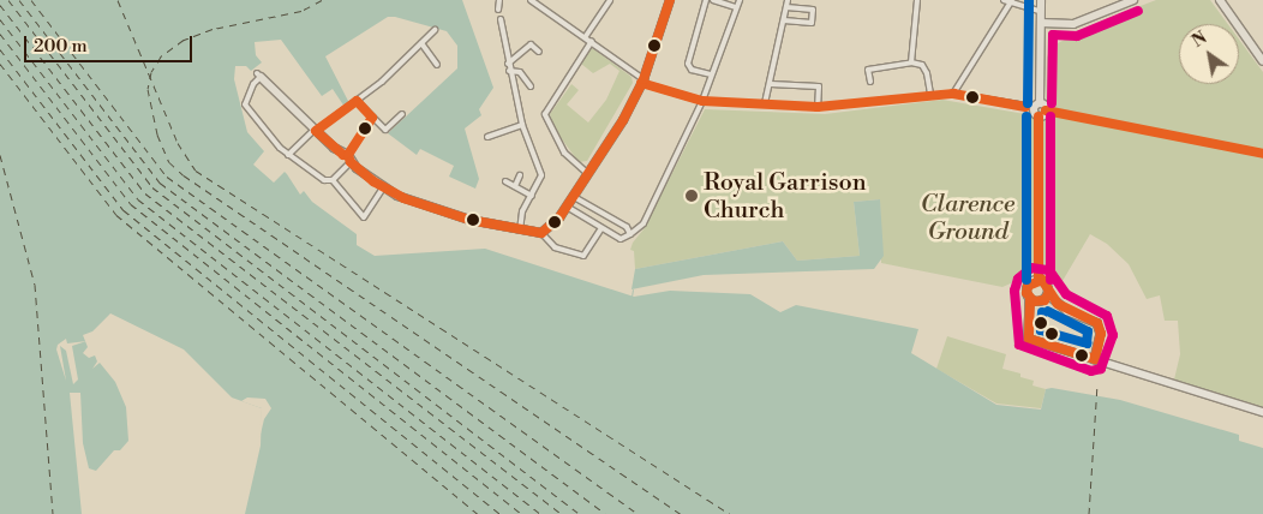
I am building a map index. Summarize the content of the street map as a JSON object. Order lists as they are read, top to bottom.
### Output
{
  "parks": ["Clarence Ground"],
  "places": ["Royal Garrison Church"],
  "scale_bar": "200 m",
  "north": "top left"
}
